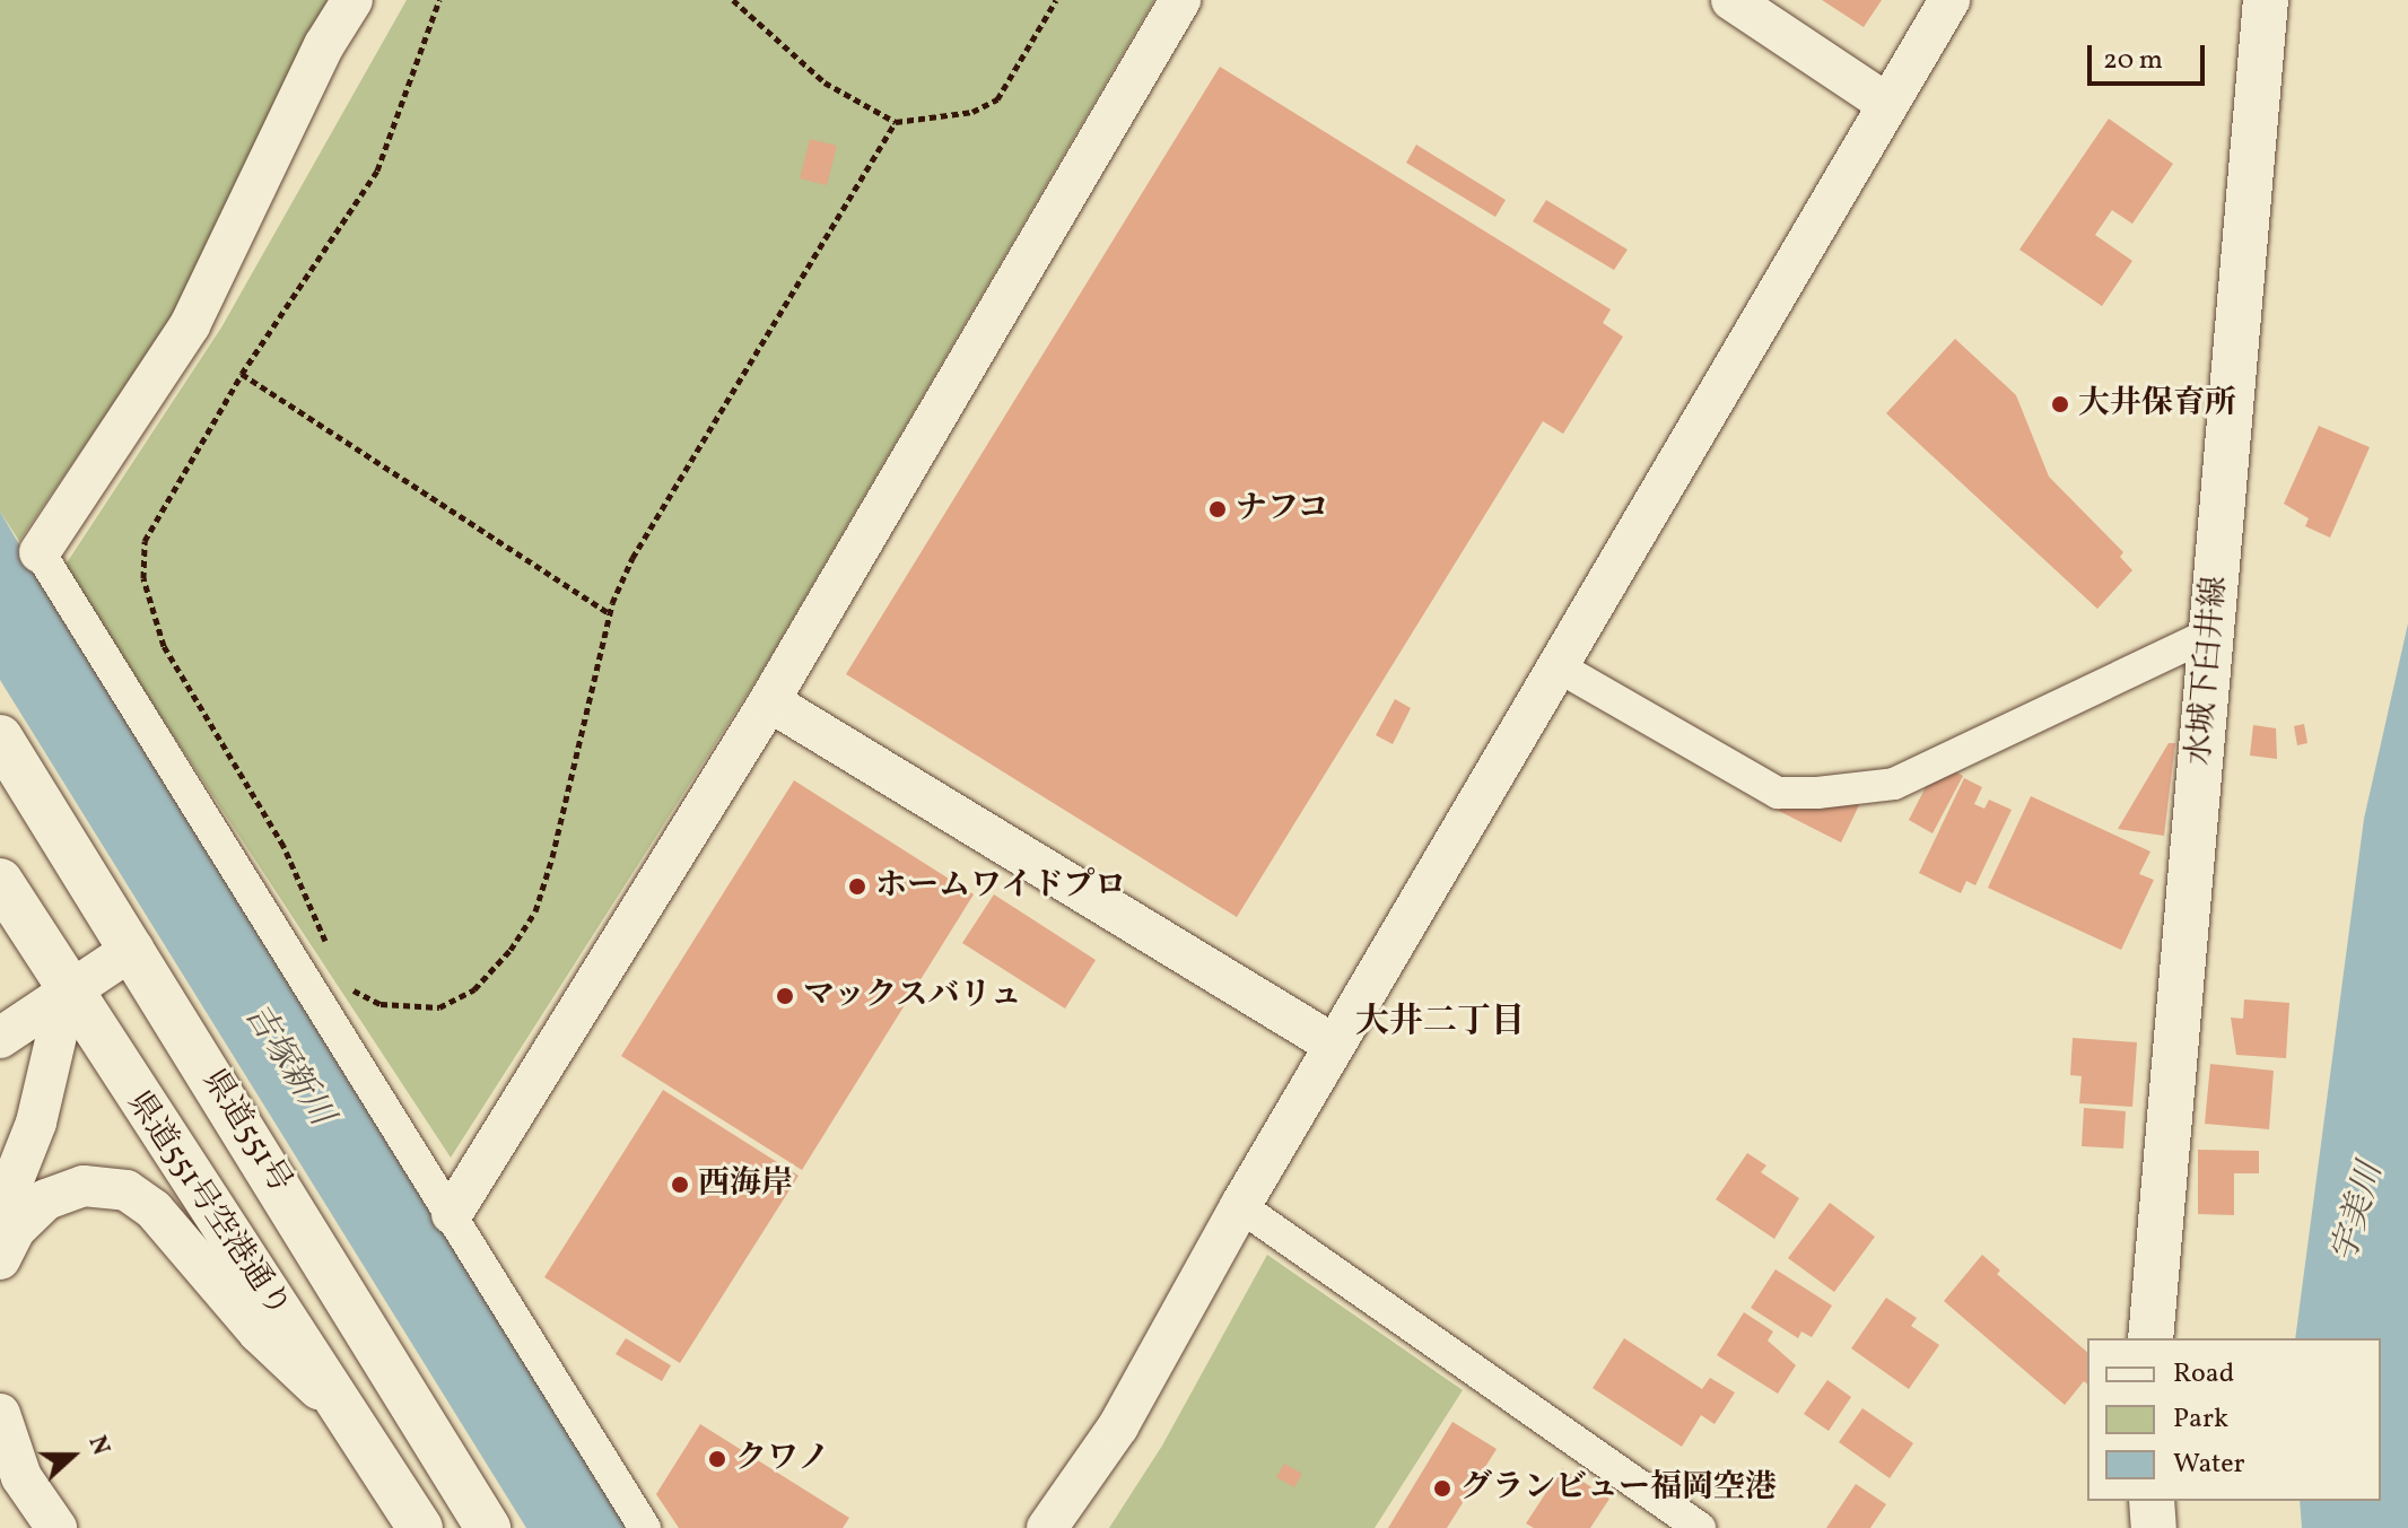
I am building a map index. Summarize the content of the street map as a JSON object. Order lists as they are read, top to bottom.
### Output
{
  "streets": {
    "main road": ["水城下臼井線", "県道551号", "県道551号空港通り"]
  },
  "districts": ["大井二丁目"],
  "water": ["吉塚新川", "宇美川"],
  "places": [
    "大井保育所",
    "ナフコ",
    "ホームワイドプロ",
    "マックスバリュ",
    "西海岸",
    "クワノ",
    "グランビュー福岡空港"
  ],
  "legend": ["Road", "Park", "Water"],
  "scale_bar": "20 m",
  "north": "right"
}
